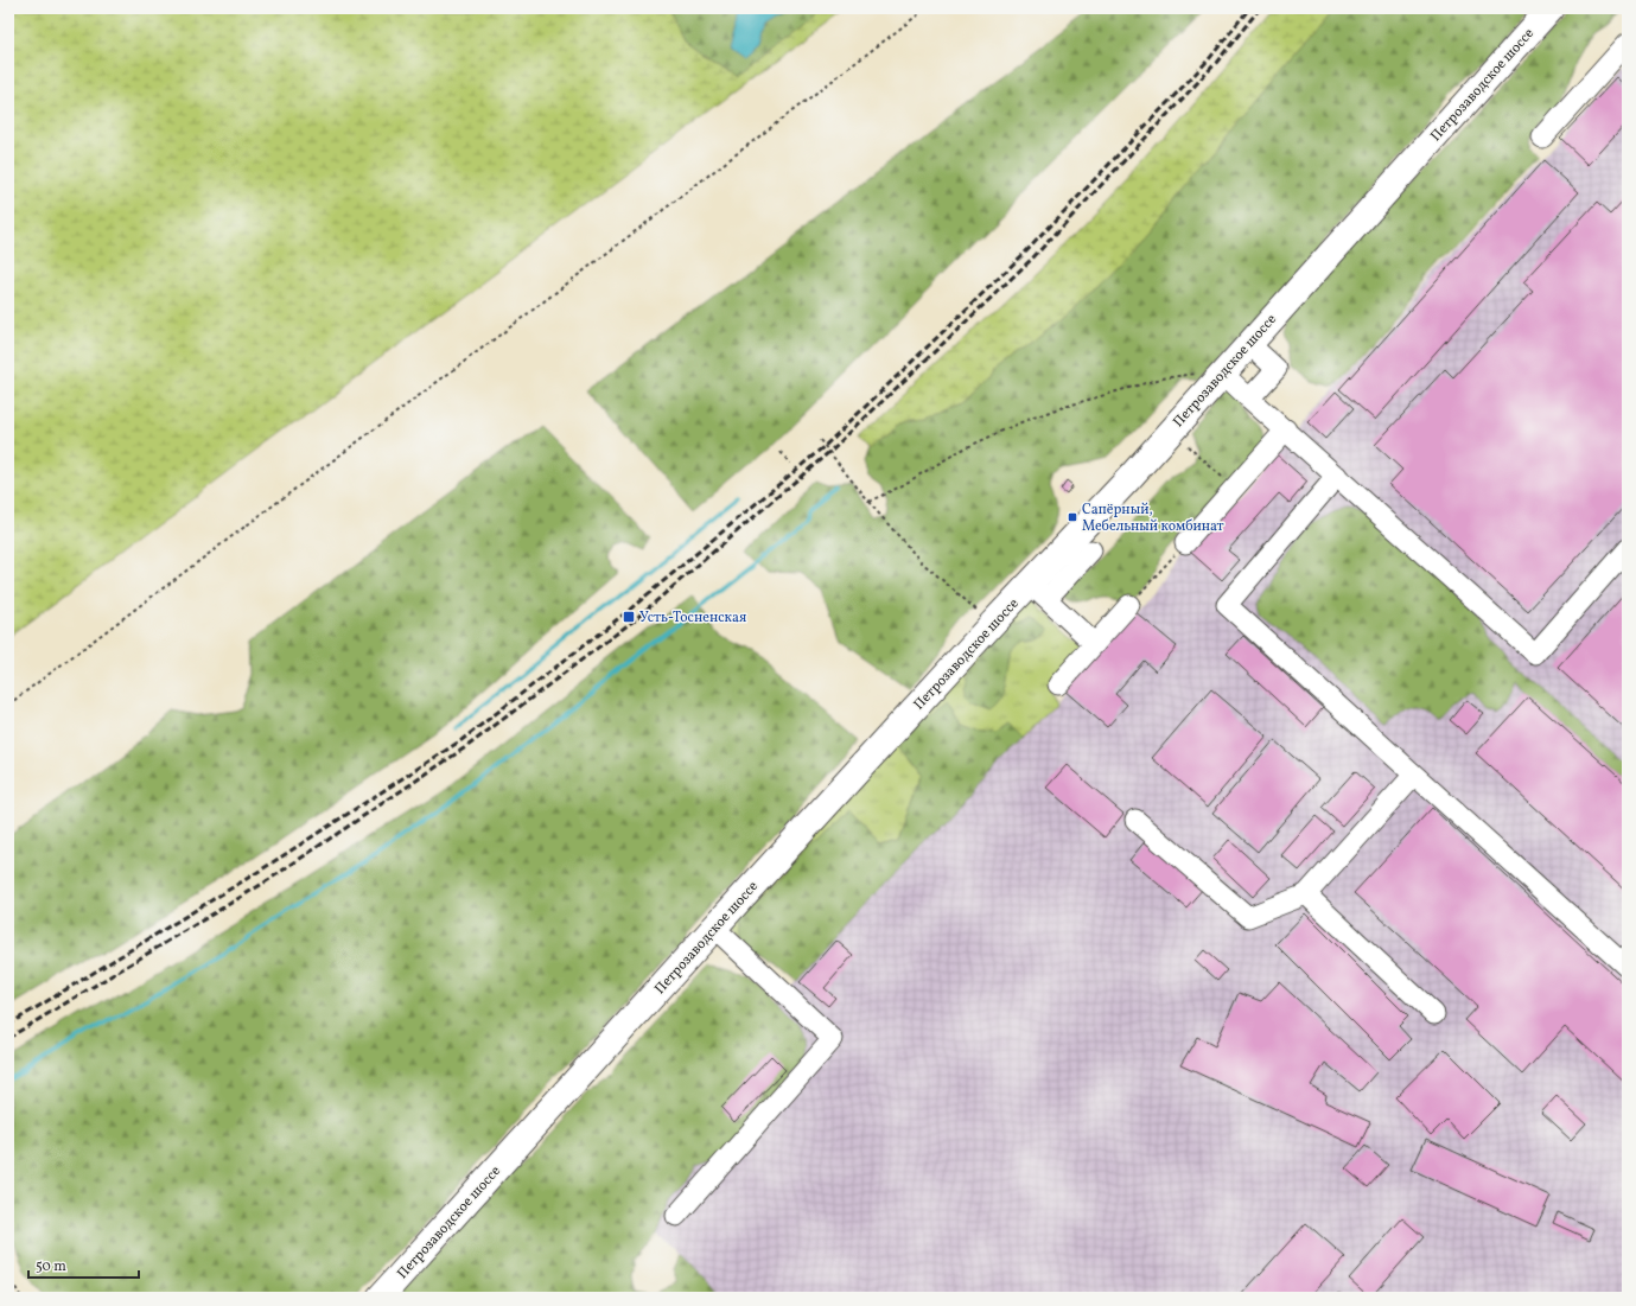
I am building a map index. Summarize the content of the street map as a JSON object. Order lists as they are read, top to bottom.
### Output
{
  "streets": {
    "main road": ["Петрозаводское шоссе"]
  },
  "places": {
    "transit": ["Сапёрный, Мебельный комбинат", "Усть-Тосненская"]
  },
  "scale_bar": "50 m"
}
